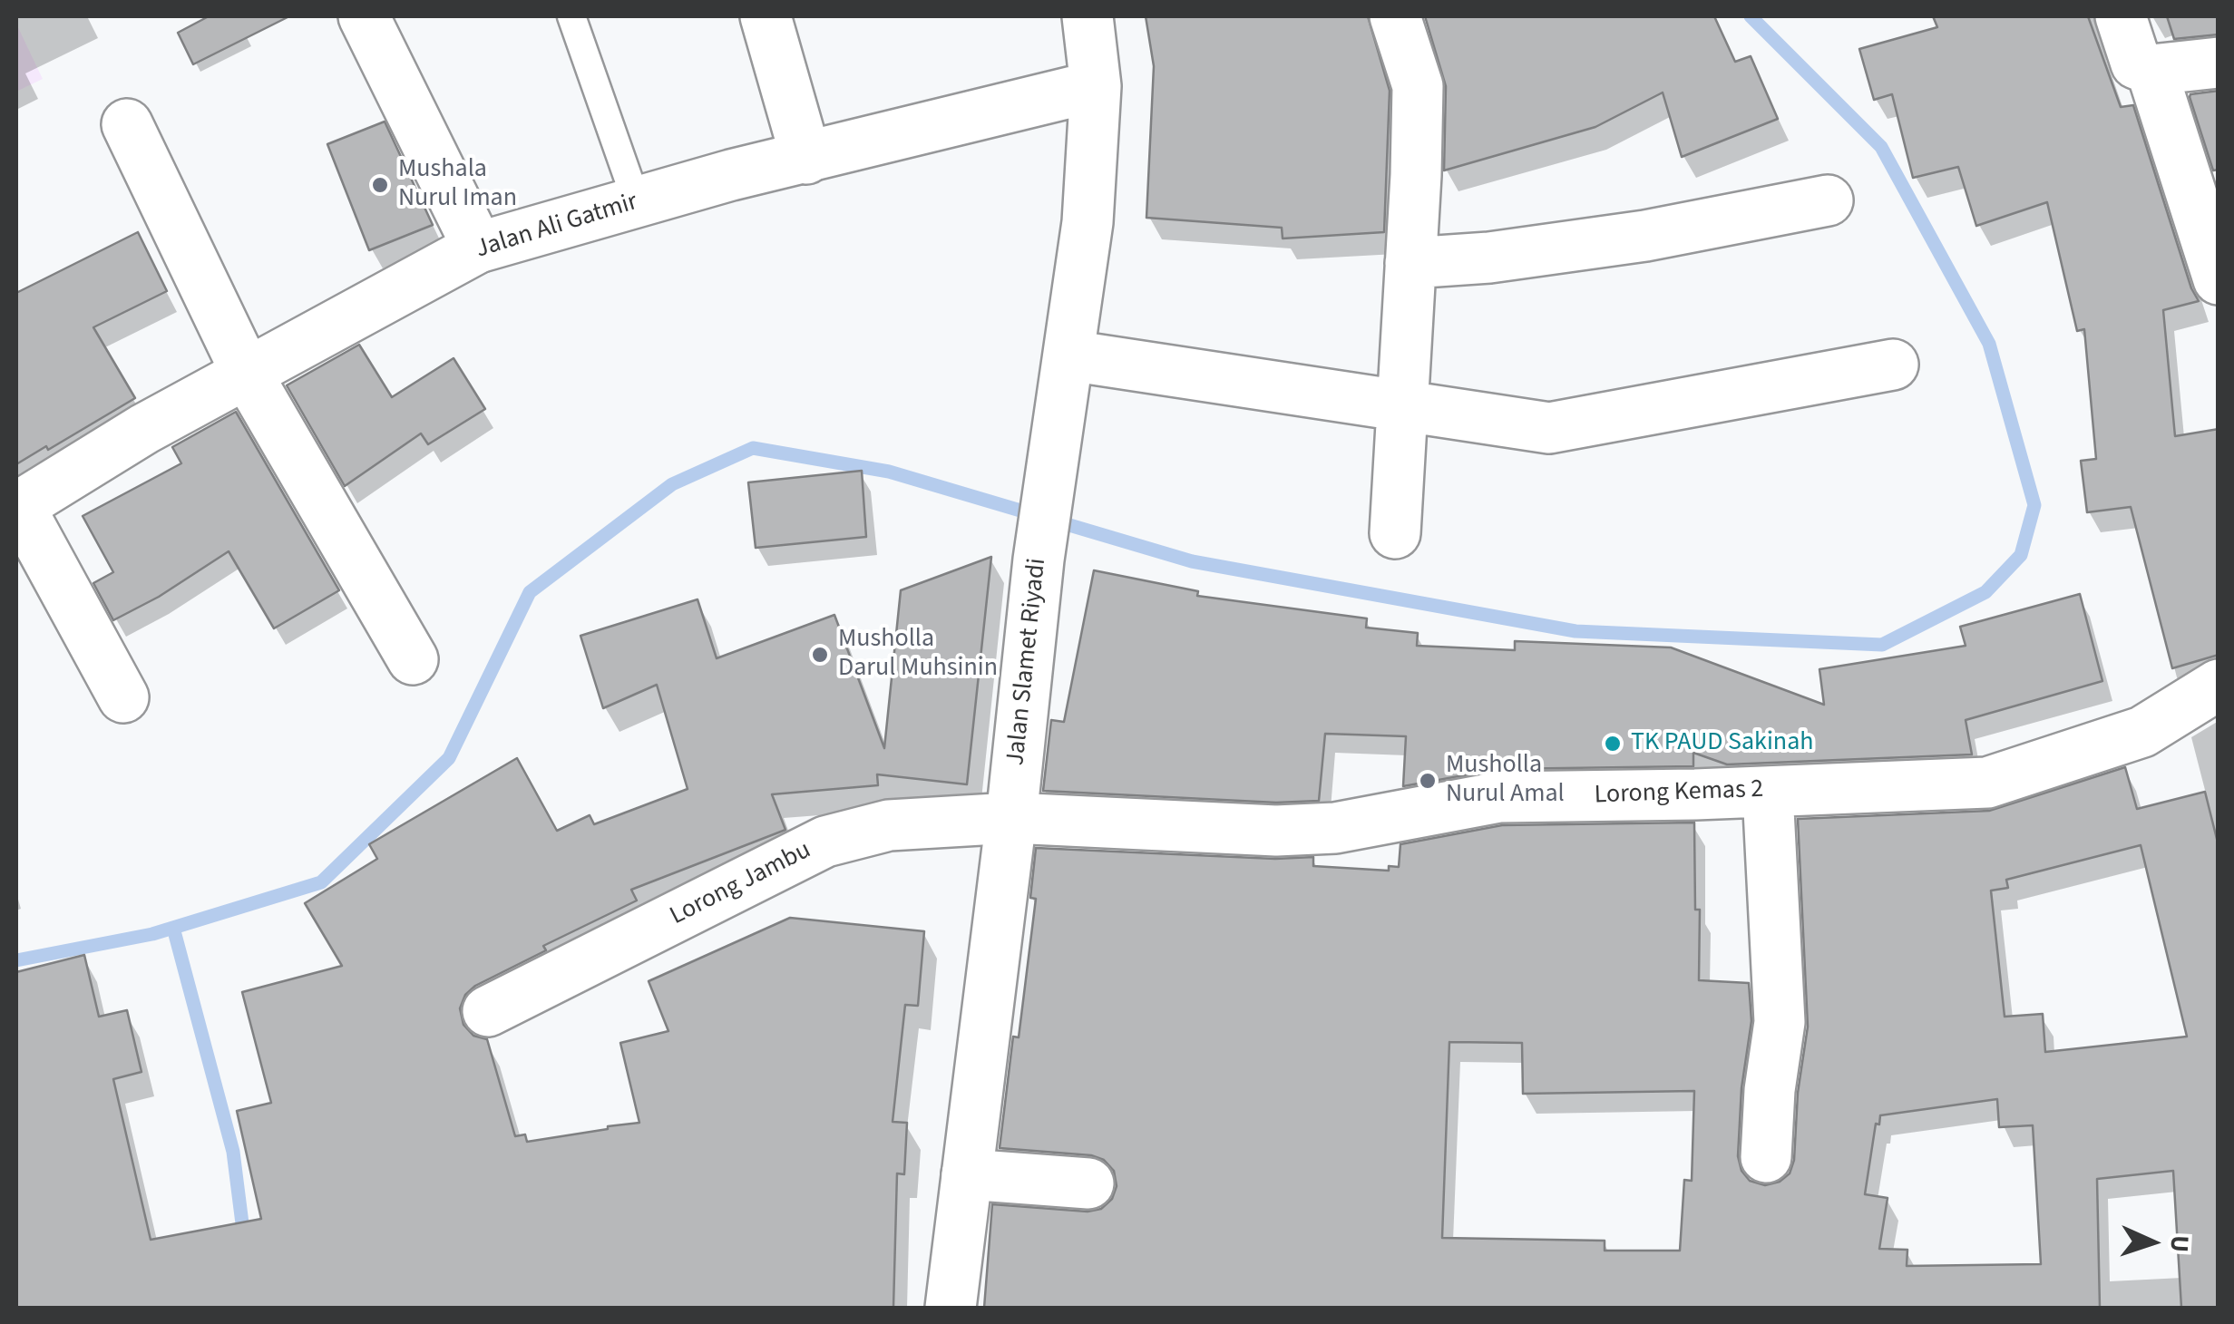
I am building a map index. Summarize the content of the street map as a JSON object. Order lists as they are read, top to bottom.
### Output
{
  "streets": {
    "street": [
      "Jalan Ali Gatmir",
      "Jalan Slamet Riyadi",
      "Lorong Kemas 2",
      "Lorong Jambu"
    ]
  },
  "crossings": [
    ["Jalan Ali Gatmir", "Jalan Slamet Riyadi"],
    ["Jalan Slamet Riyadi", "Lorong Kemas 2"],
    ["Jalan Slamet Riyadi", "Lorong Jambu"],
    ["Lorong Kemas 2", "Lorong Jambu"]
  ],
  "places": [
    "Mushala Nurul Iman",
    "Musholla Darul Muhsinin",
    "TK PAUD Sakinah",
    "Musholla Nurul Amal"
  ],
  "north": "right"
}
